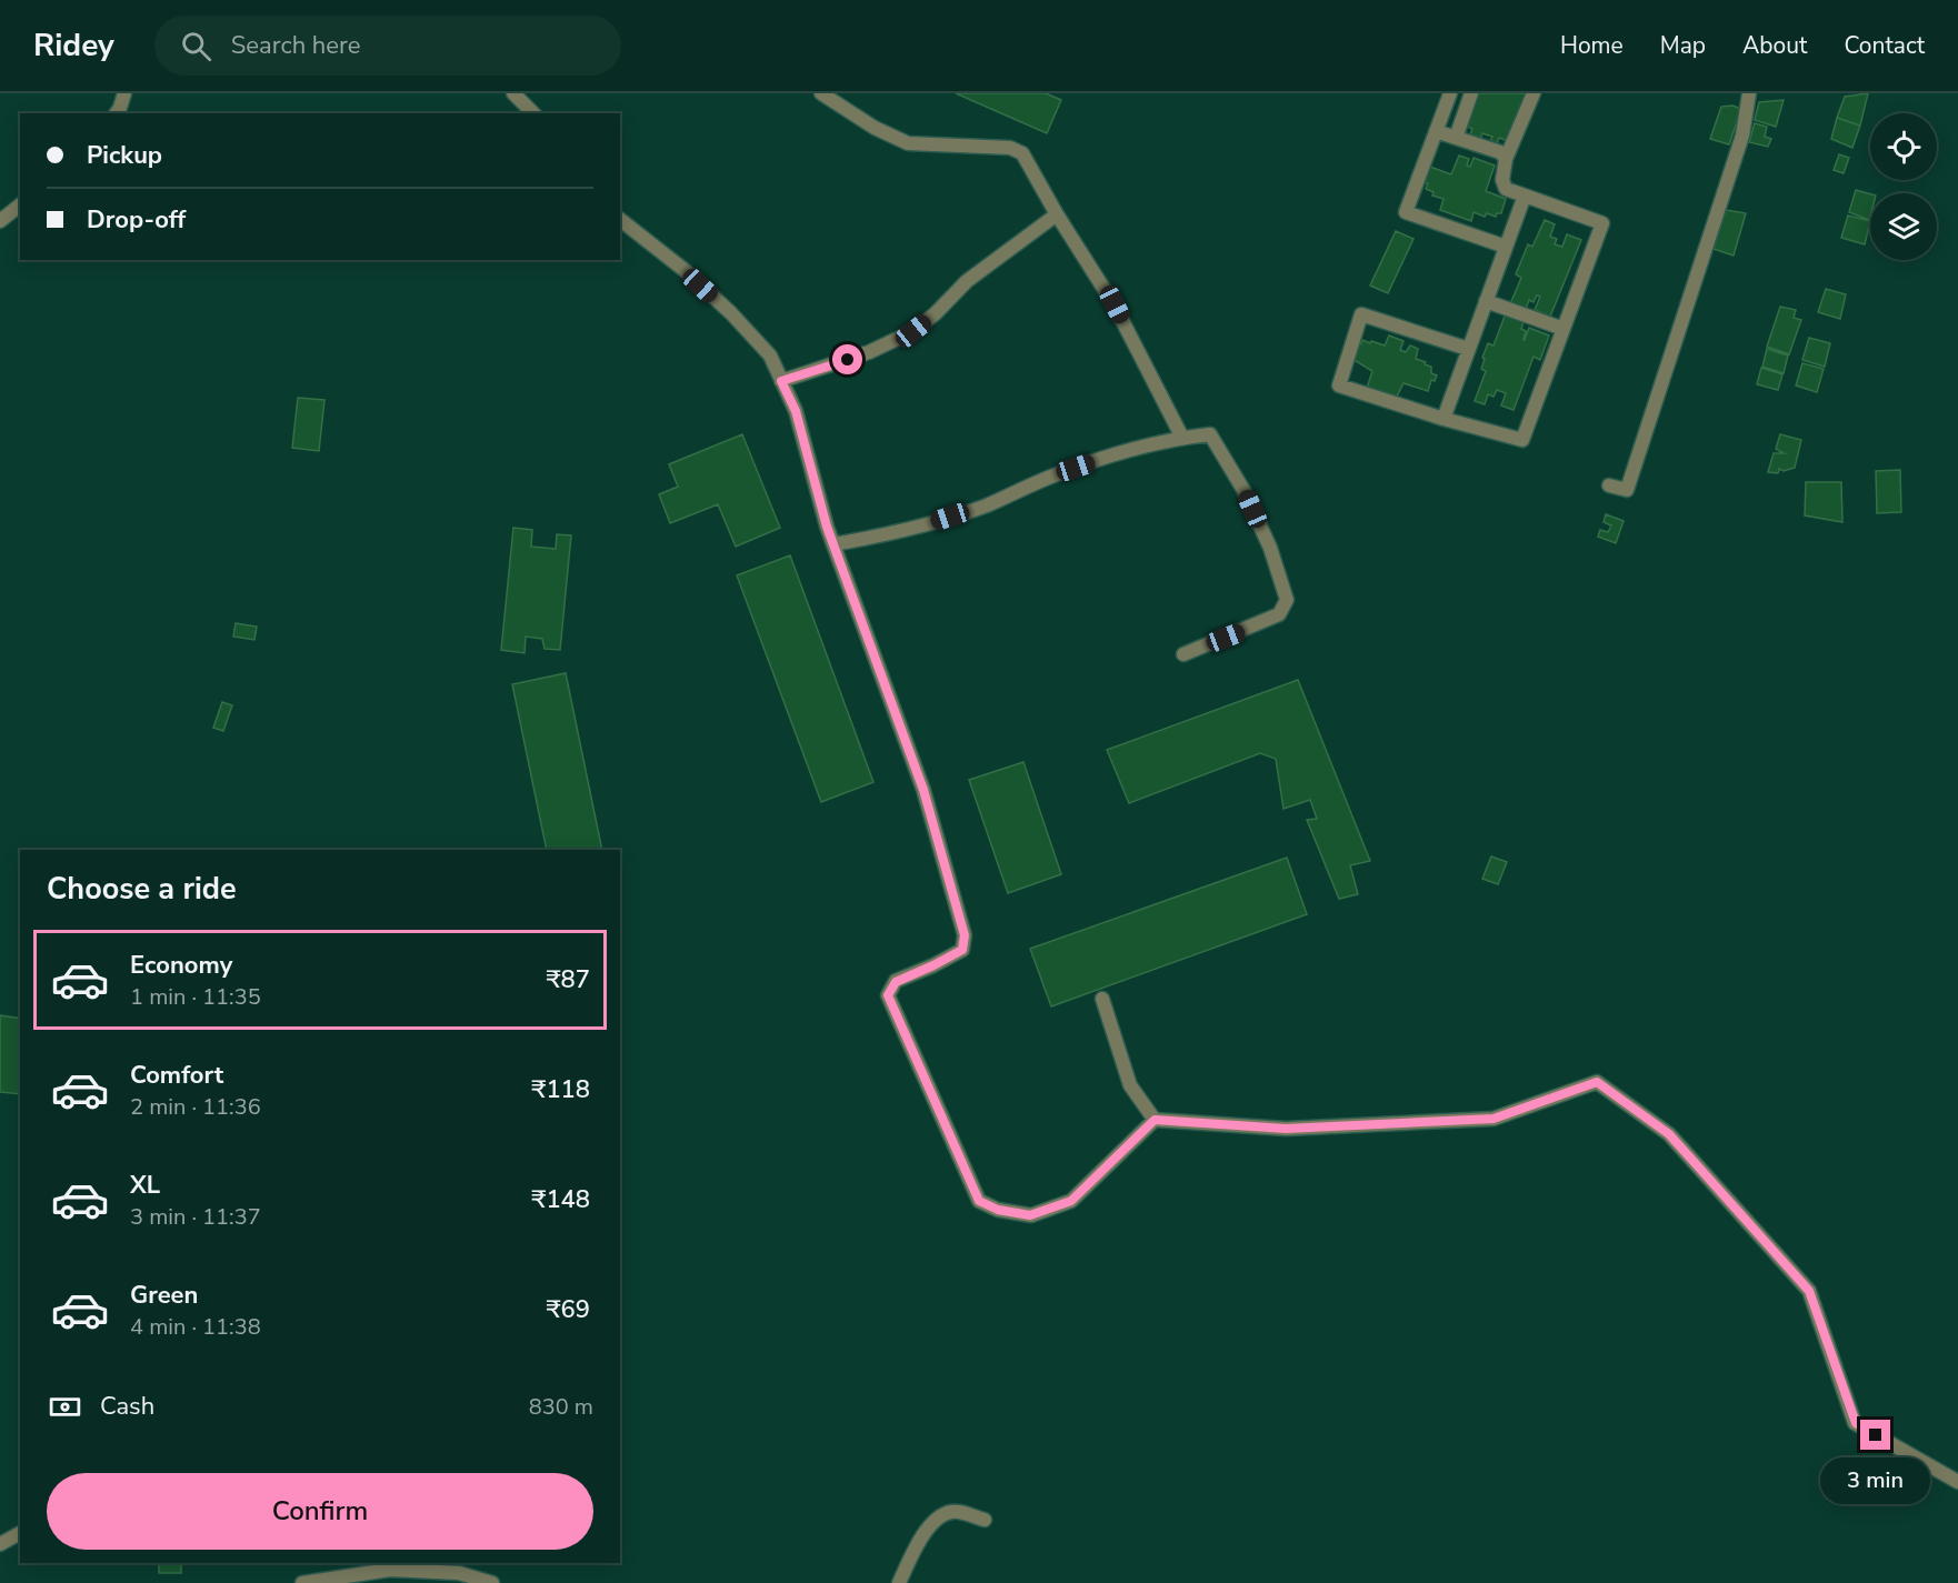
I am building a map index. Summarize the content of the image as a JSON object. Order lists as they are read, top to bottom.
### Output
{
  "page": {
    "header": "Ridey",
    "search": "Search here",
    "nav": [
      "Home",
      "Map",
      "About",
      "Contact"
    ],
    "banner": ["Pickup", "Drop-off"],
    "heading": "Choose a ride",
    "list": [
      {
        "name": "Economy",
        "note": "1 min · 11:35",
        "value": "₹87"
      },
      {
        "name": "Comfort",
        "note": "2 min · 11:36",
        "value": "₹118"
      },
      {
        "name": "XL",
        "note": "3 min · 11:37",
        "value": "₹148"
      },
      {
        "name": "Green",
        "note": "4 min · 11:38",
        "value": "₹69"
      }
    ],
    "pay": ["Cash", "830 m"],
    "bubble": "3 min",
    "buttons": "Confirm"
  }
}
